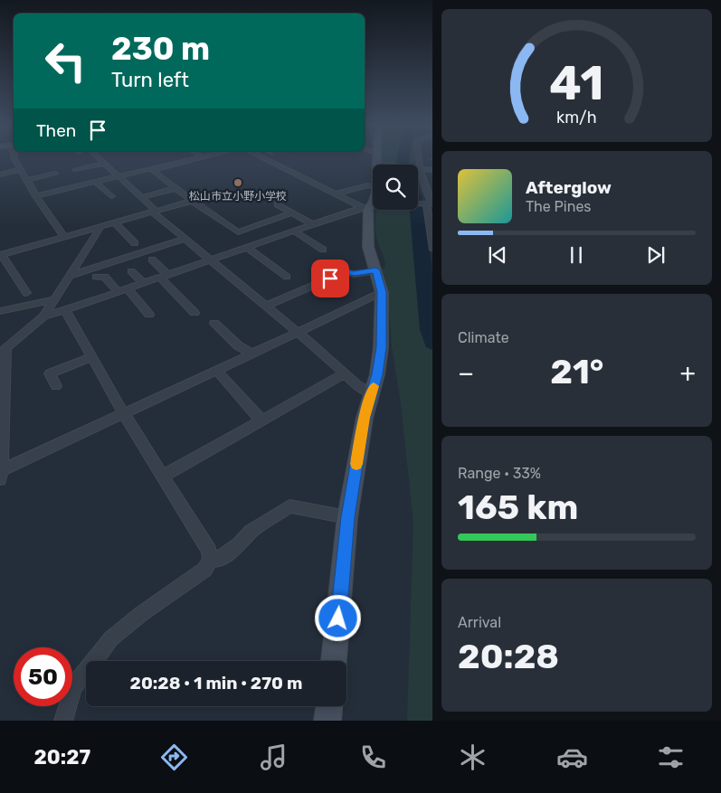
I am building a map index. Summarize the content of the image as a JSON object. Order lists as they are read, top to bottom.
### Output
{
  "places": ["松山市立小野小学校"],
  "page": {
    "turn": ["230 m", "Turn left"],
    "then": "Then",
    "song": ["Afterglow", "The Pines"],
    "tile": [
      "Climate",
      ["Range · 33%", "165 km"],
      ["Arrival", "20:28"]
    ],
    "heat": ["−", "21°", "+"],
    "limit": "50",
    "trip": "20:28 · 1 min · 270 m",
    "tabs": "20:27",
    "gauge": ["41", "km/h"]
  }
}
